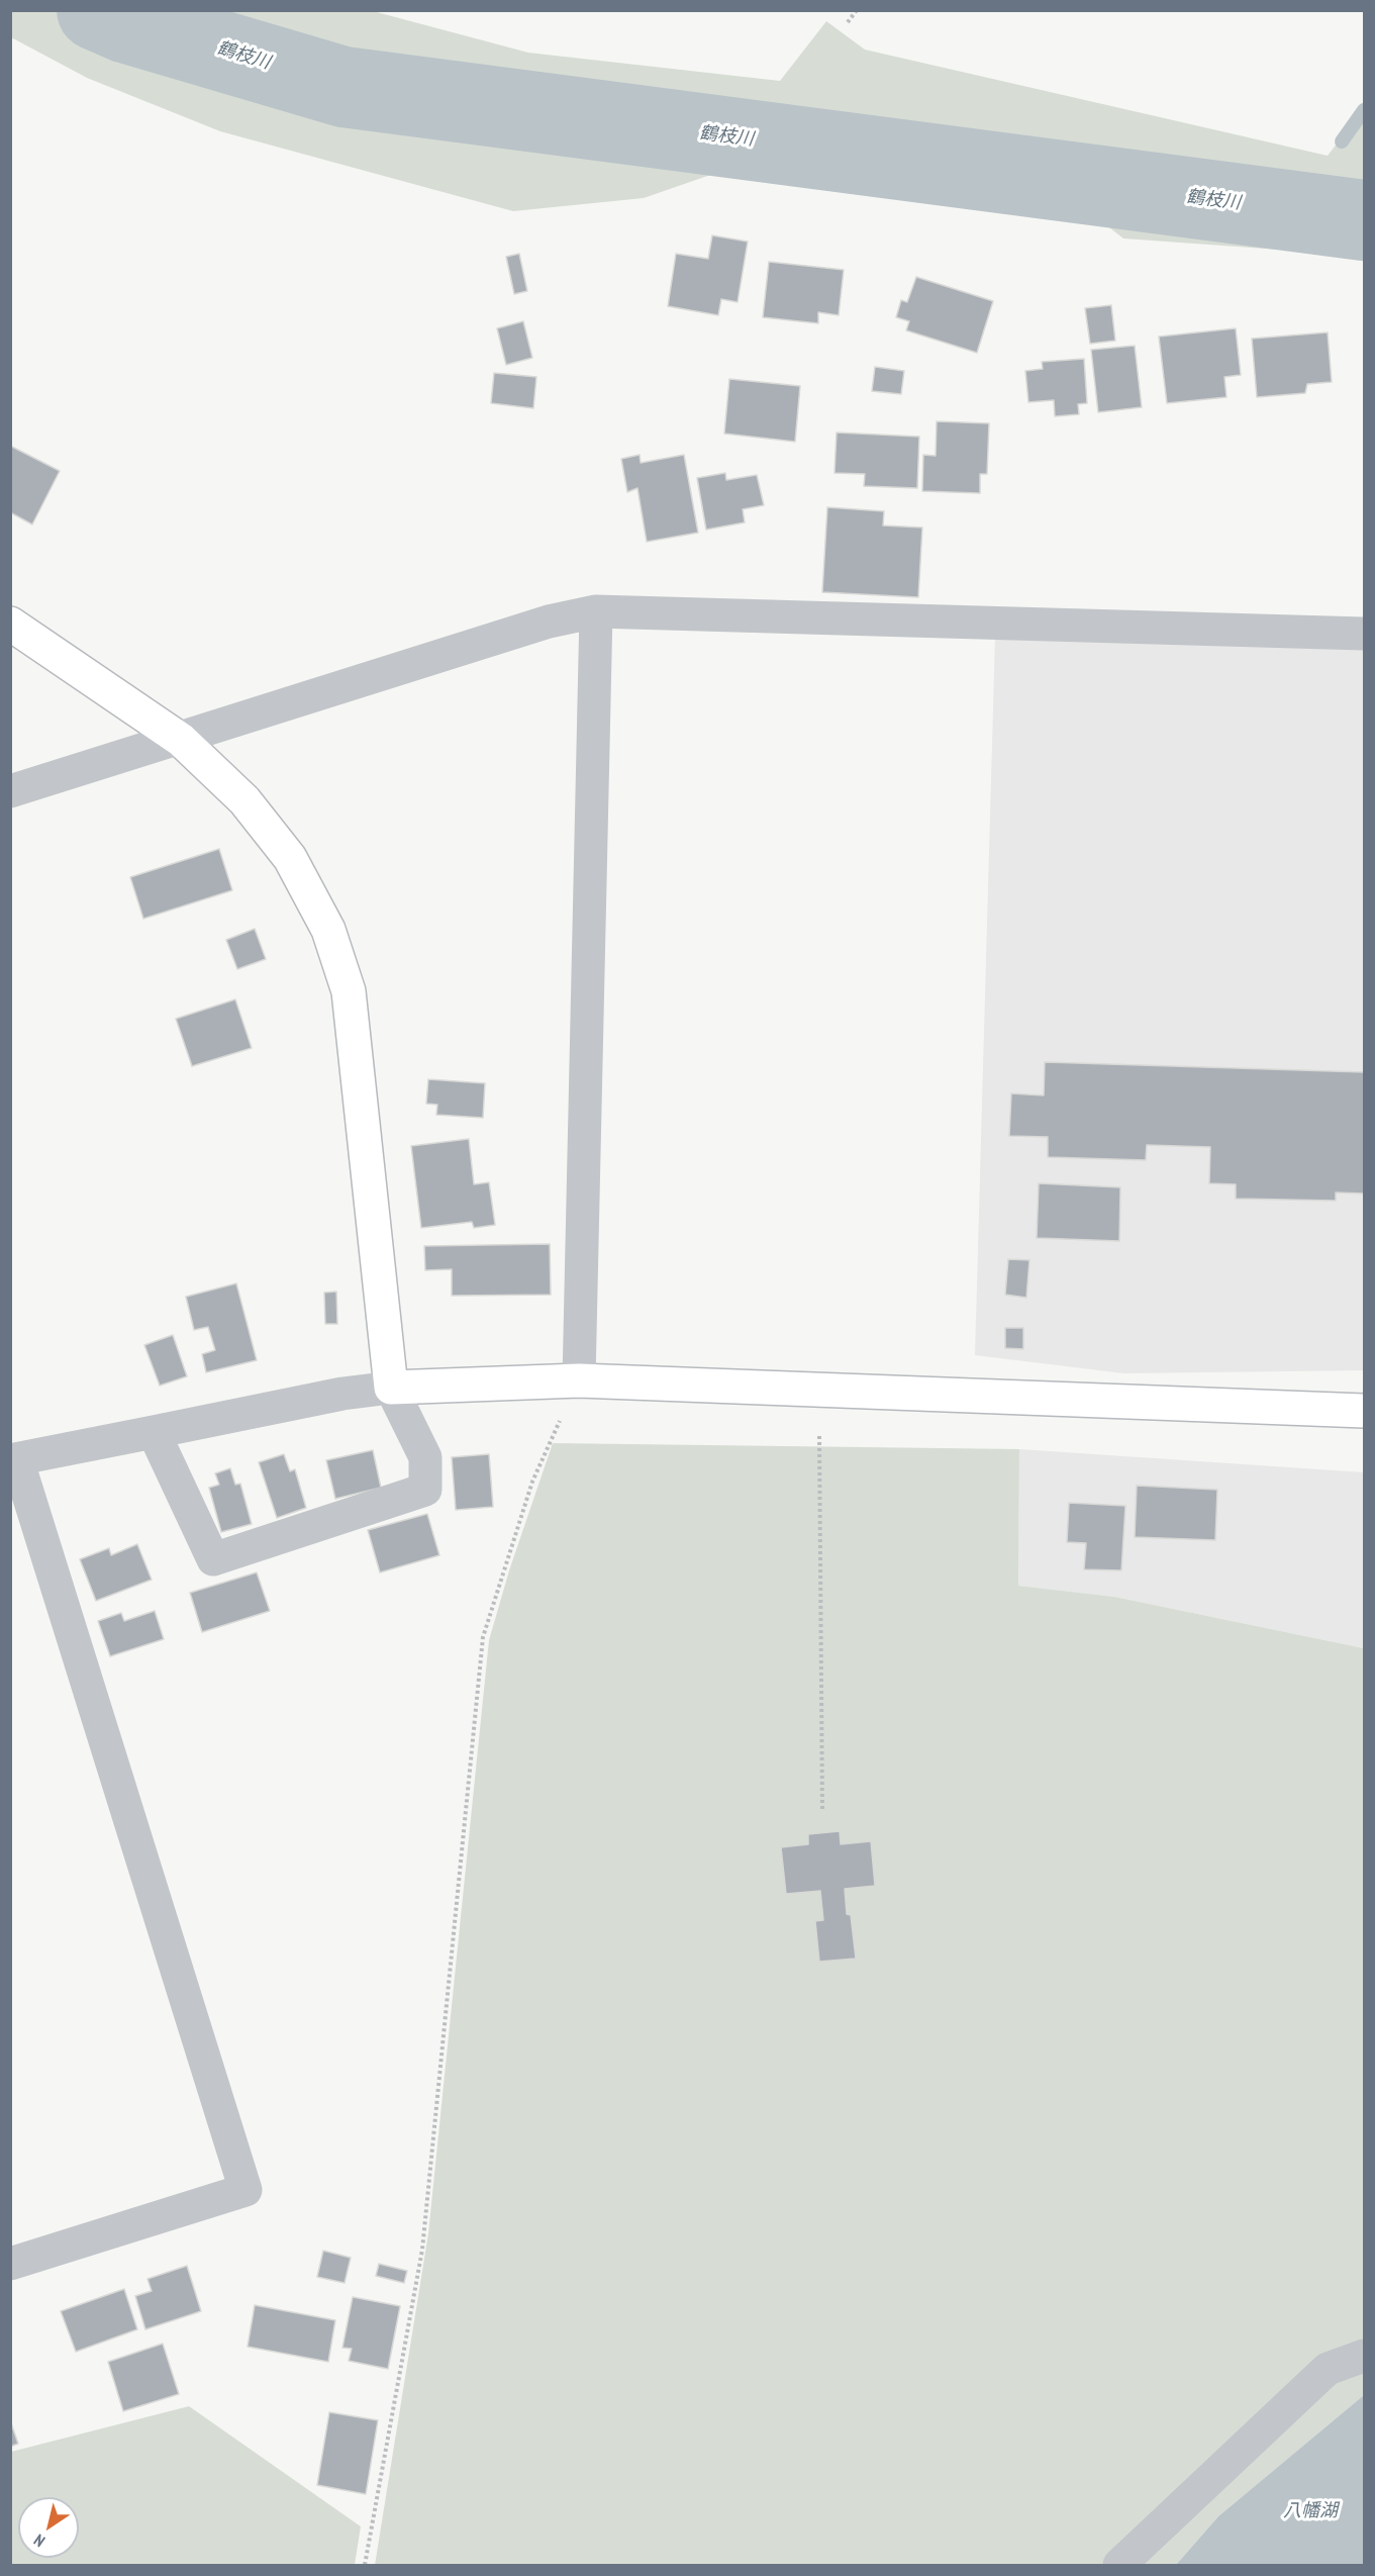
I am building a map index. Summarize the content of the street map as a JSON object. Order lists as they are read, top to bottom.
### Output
{
  "water": ["鶴枝川", "八幡湖"],
  "north": "bottom left"
}
